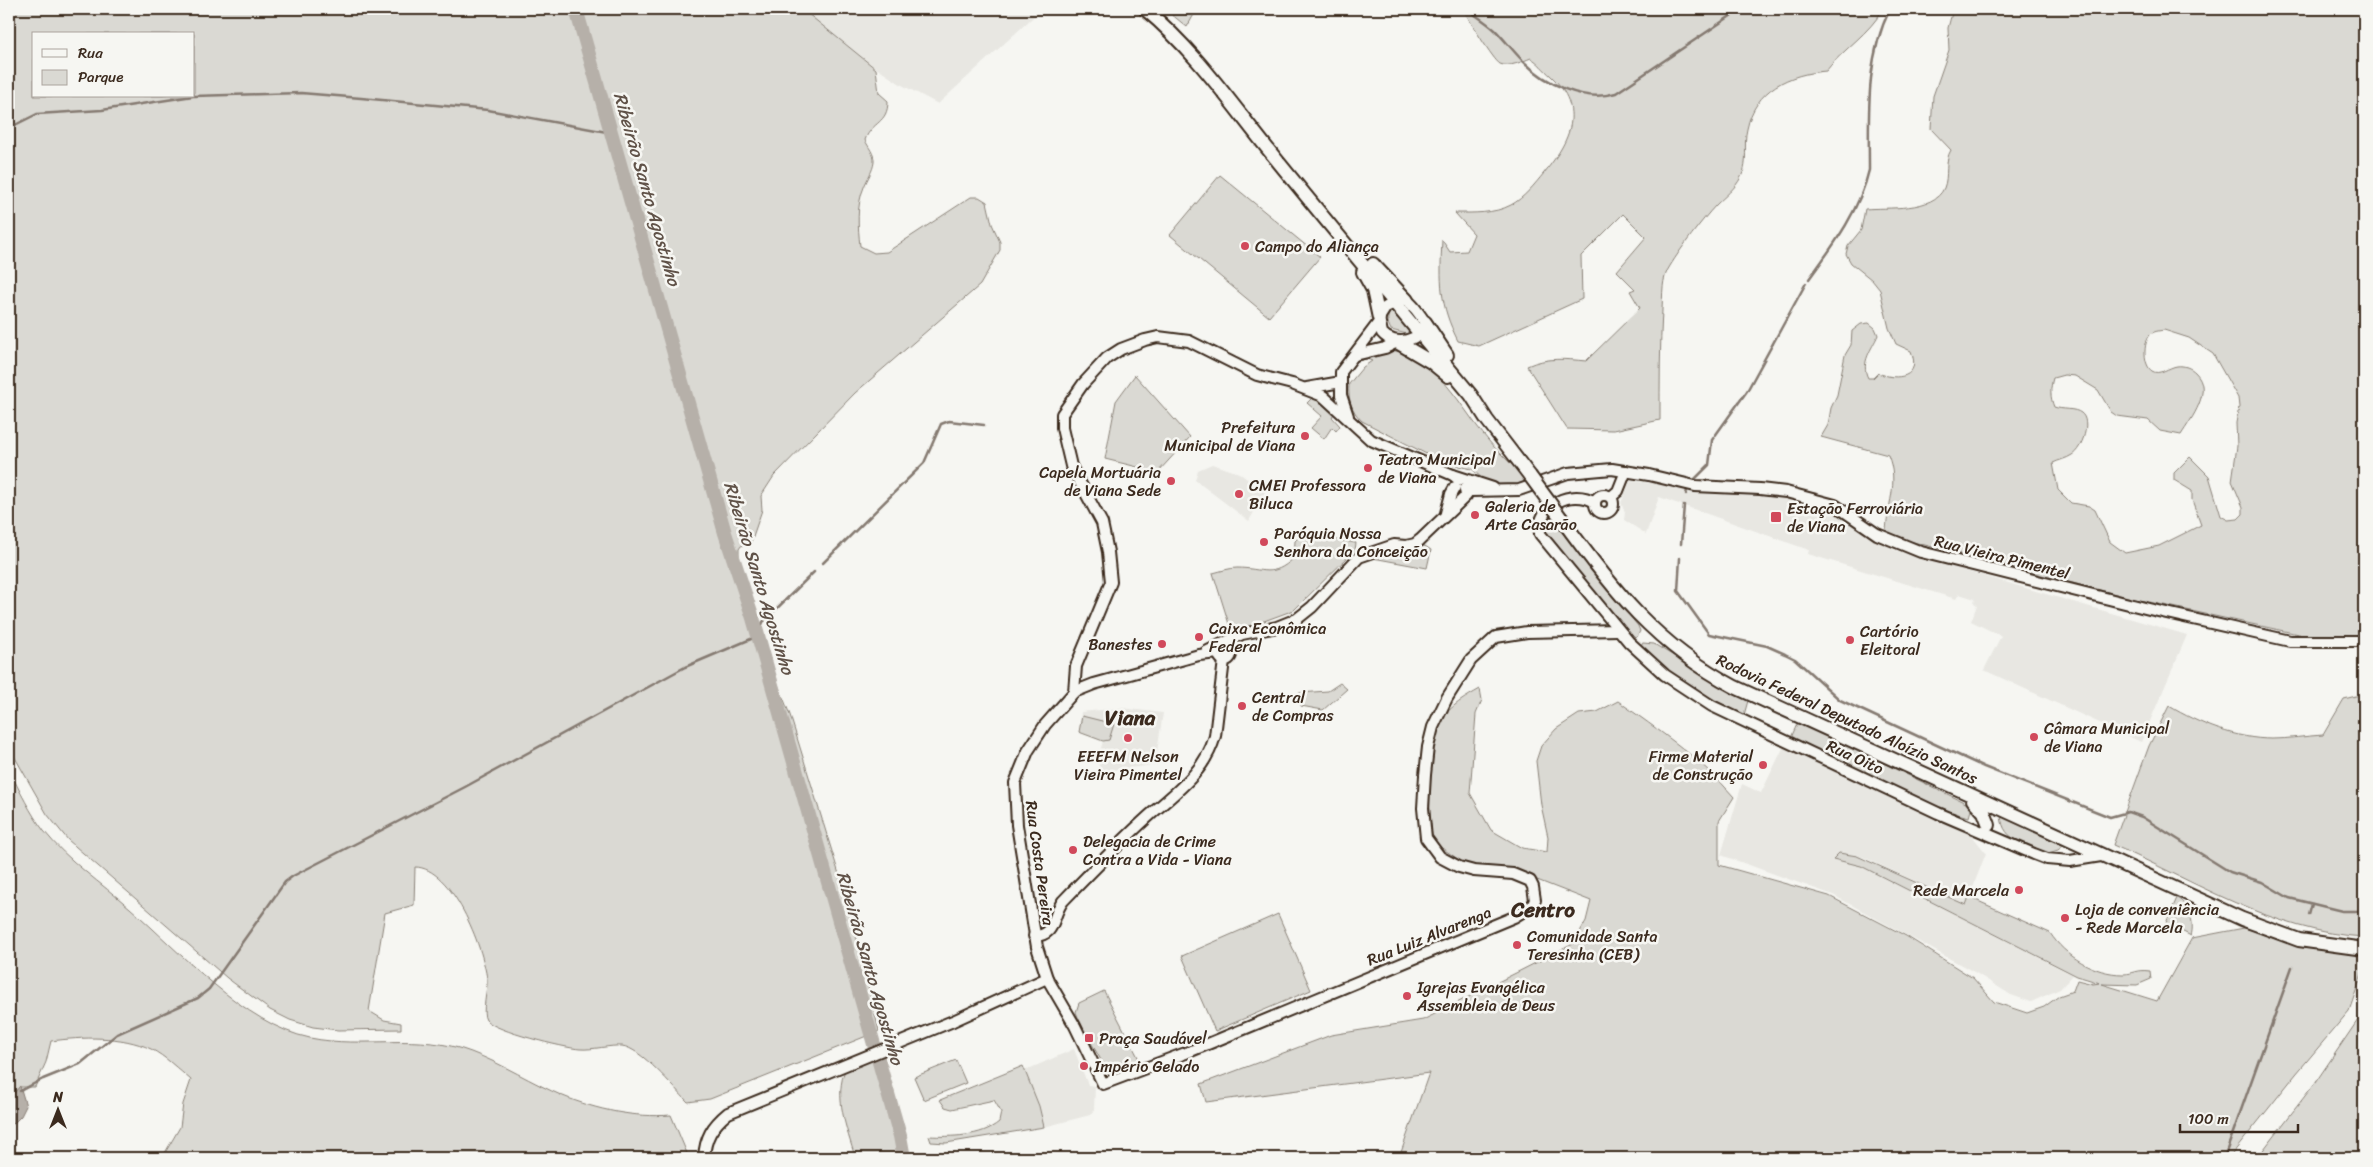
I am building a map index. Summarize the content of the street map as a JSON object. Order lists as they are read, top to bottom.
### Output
{
  "streets": {
    "highway": ["Rodovia Federal Deputado Aloízio Santos"],
    "street": [
      "Rua Vieira Pimentel",
      "Rua Oito",
      "Rua Costa Pereira",
      "Rua Luiz Alvarenga"
    ]
  },
  "crossings": [
    ["Rodovia Federal Deputado Aloízio Santos", "Rua Oito"],
    ["Rua Oito", "Rua Luiz Alvarenga"]
  ],
  "districts": ["Viana", "Centro"],
  "water": ["Ribeirão Santo Agostinho"],
  "places": {
    "other": [
      "Campo do Aliança",
      "Prefeitura Municipal de Viana",
      "Teatro Municipal de Viana",
      "Capela Mortuária de Viana Sede",
      "CMEI Professora Biluca",
      "Galeria de Arte Casarão",
      "Paróquia Nossa Senhora da Conceição",
      "Caixa Econômica Federal",
      "Cartório Eleitoral",
      "Banestes",
      "Central de Compras",
      "Câmara Municipal de Viana",
      "EEEFM Nelson Vieira Pimentel",
      "Firme Material de Construção",
      "Delegacia de Crime Contra a Vida - Viana",
      "Rede Marcela",
      "Loja de conveniência - Rede Marcela",
      "Comunidade Santa Teresinha (CEB)",
      "Igrejas Evangélica Assembleia de Deus",
      "Império Gelado"
    ],
    "transit": ["Estação Ferroviária de Viana", "Praça Saudável"]
  },
  "legend": ["Rua", "Parque"],
  "scale_bar": "100 m",
  "north": "top"
}
